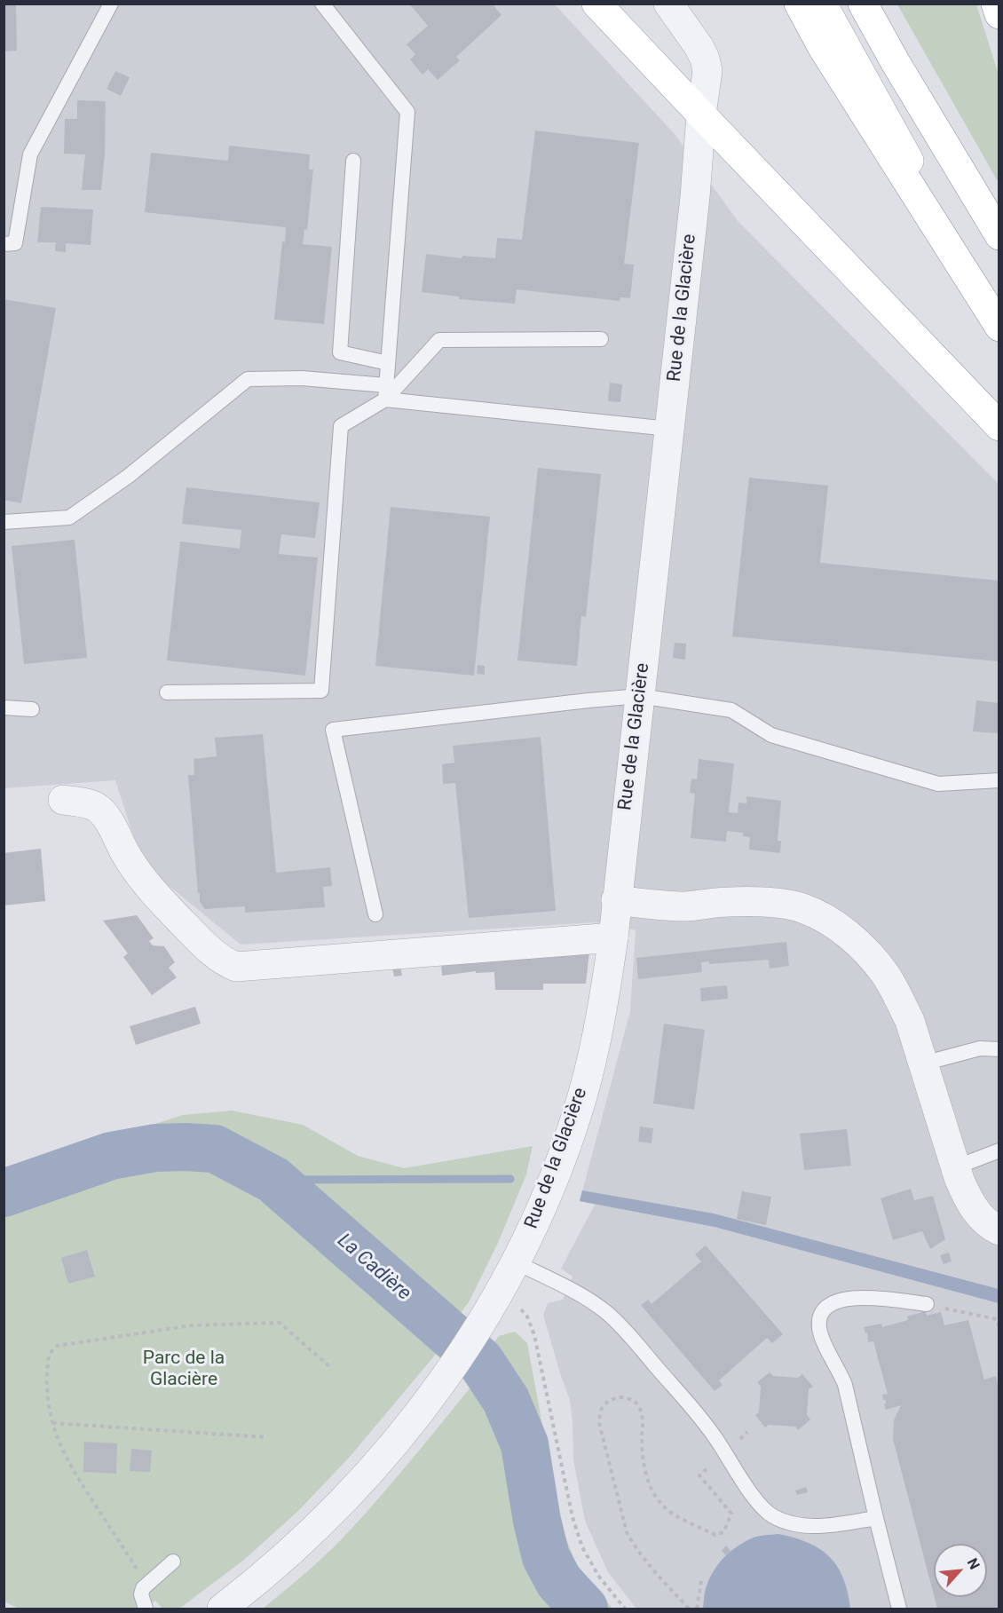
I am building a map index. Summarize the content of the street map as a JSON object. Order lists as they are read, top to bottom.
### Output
{
  "streets": {
    "street": ["Rue de la Glacière"]
  },
  "water": ["La Cadière"],
  "parks": ["Parc de la Glacière"],
  "north": "top right"
}
